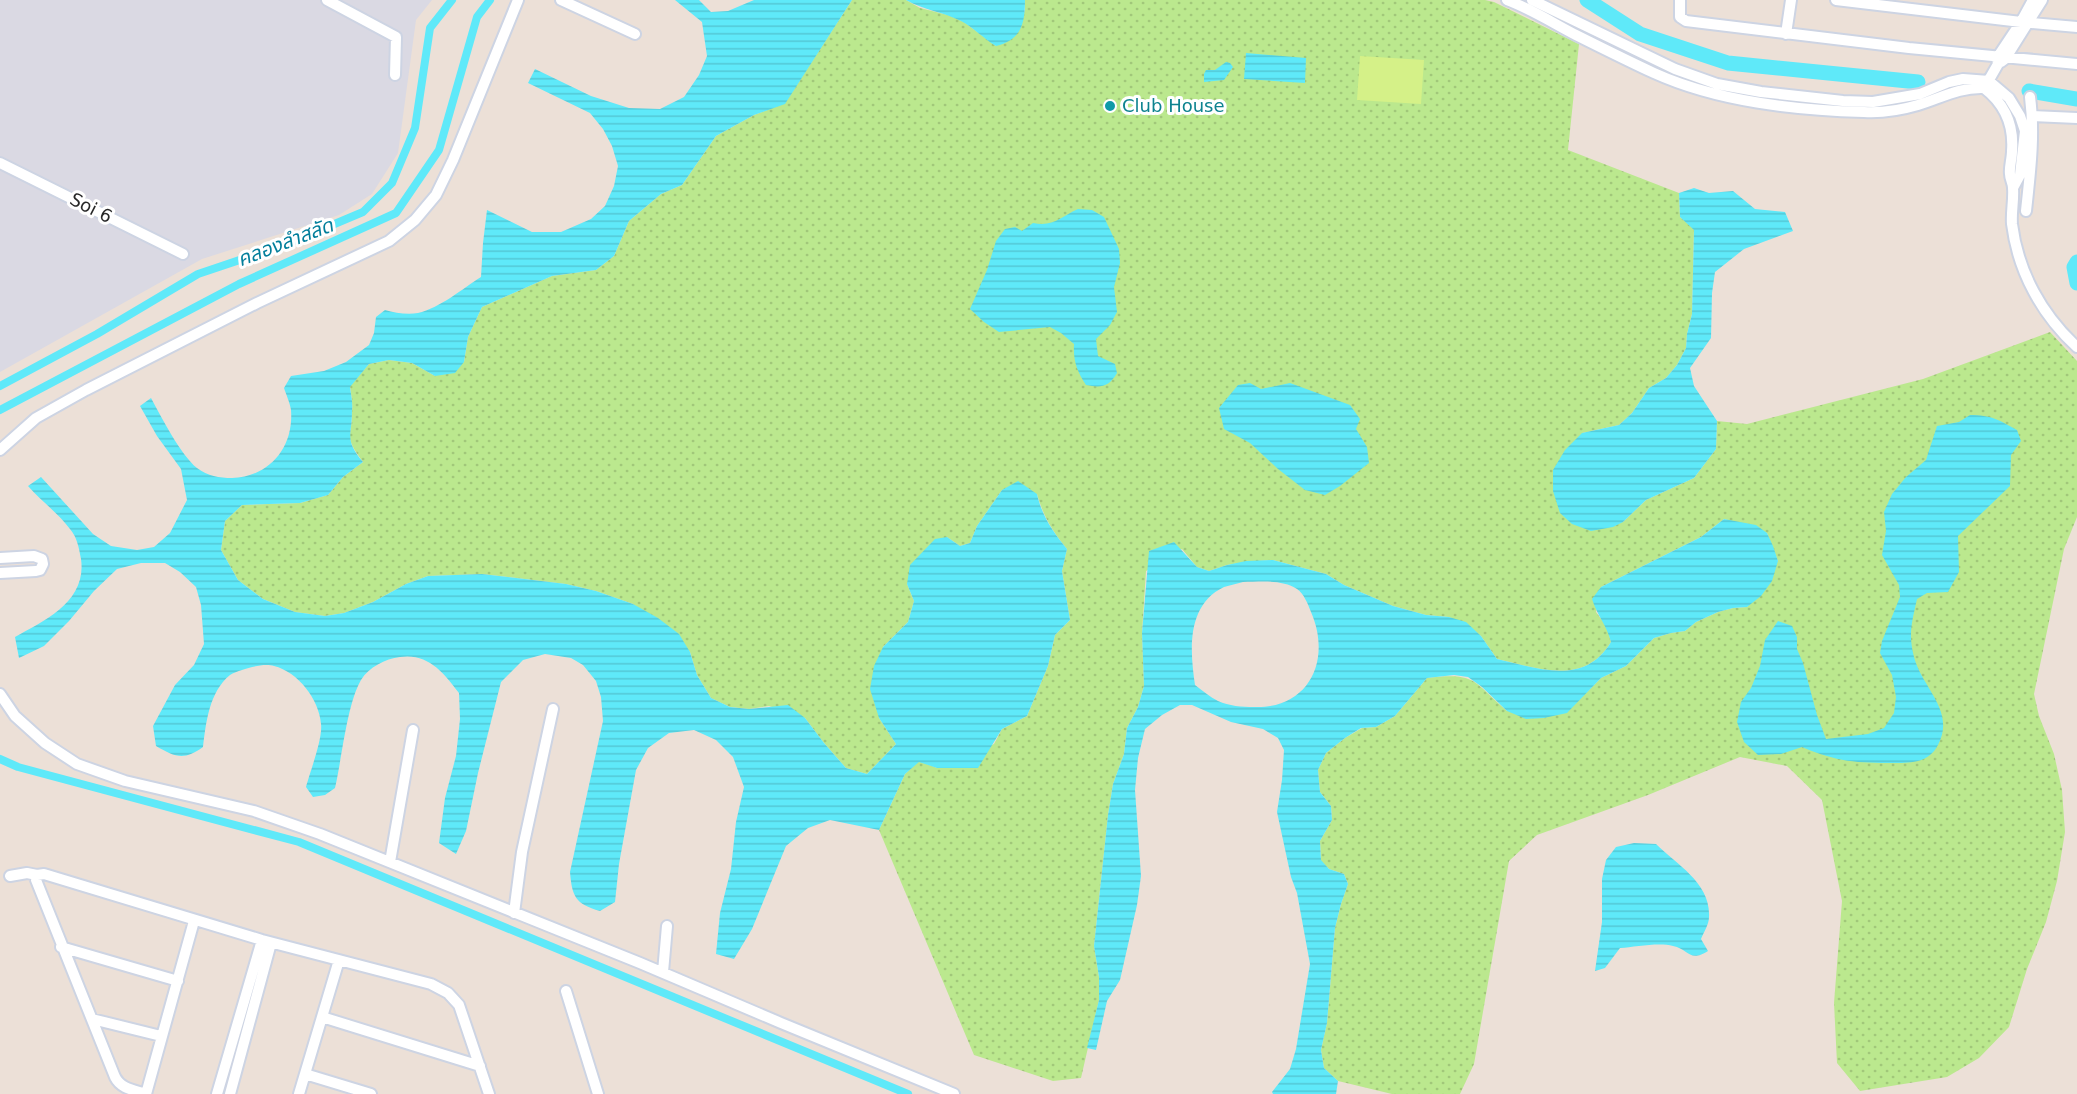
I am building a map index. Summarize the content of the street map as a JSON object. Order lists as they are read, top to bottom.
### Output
{
  "streets": {
    "street": ["Soi 6"]
  },
  "water": ["คลองลำสลัด"],
  "places": ["Club House"]
}
